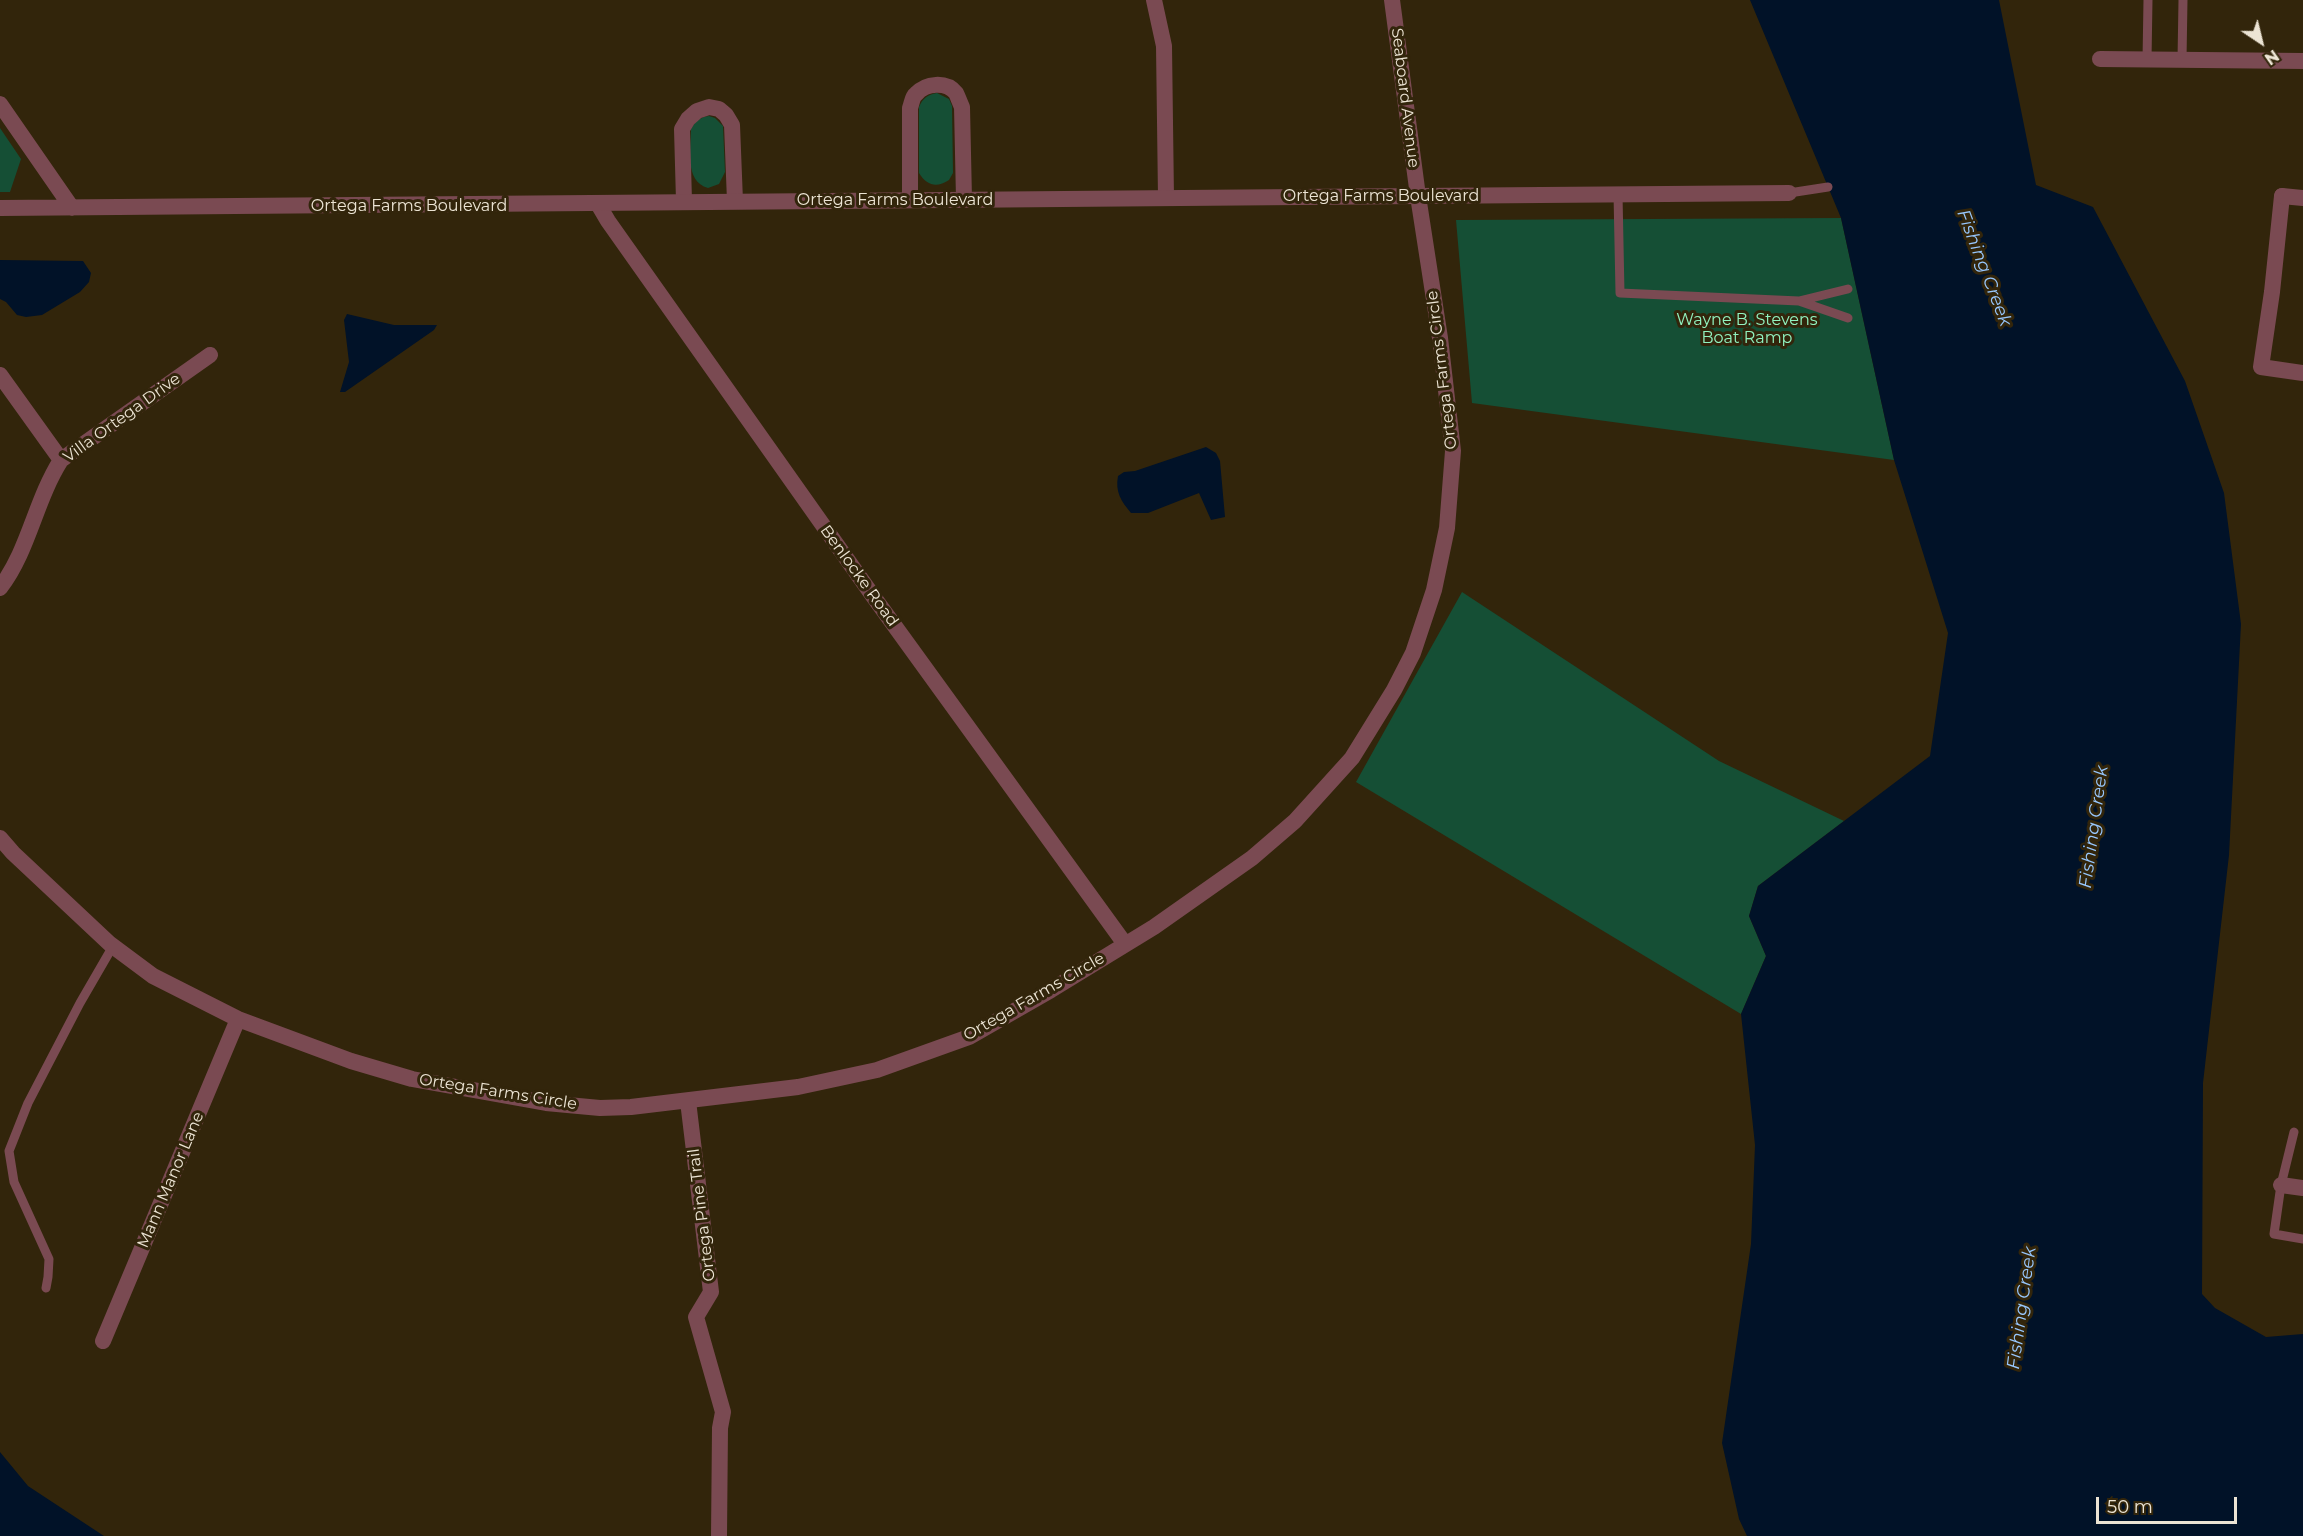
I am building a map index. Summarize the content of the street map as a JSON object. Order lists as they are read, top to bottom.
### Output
{
  "streets": {
    "street": [
      "Seaboard Avenue",
      "Ortega Farms Boulevard",
      "Ortega Farms Circle",
      "Villa Ortega Drive",
      "Benlocke Road",
      "Mann Manor Lane",
      "Ortega Pine Trail"
    ]
  },
  "crossings": [
    ["Seaboard Avenue", "Ortega Farms Boulevard"],
    ["Seaboard Avenue", "Ortega Farms Circle"],
    ["Ortega Farms Boulevard", "Ortega Farms Circle"],
    ["Ortega Farms Boulevard", "Benlocke Road"],
    ["Ortega Farms Circle", "Benlocke Road"],
    ["Ortega Farms Circle", "Mann Manor Lane"],
    ["Ortega Farms Circle", "Ortega Pine Trail"]
  ],
  "water": ["Fishing Creek"],
  "parks": ["Wayne B. Stevens Boat Ramp"],
  "scale_bar": "50 m",
  "north": "bottom right"
}
